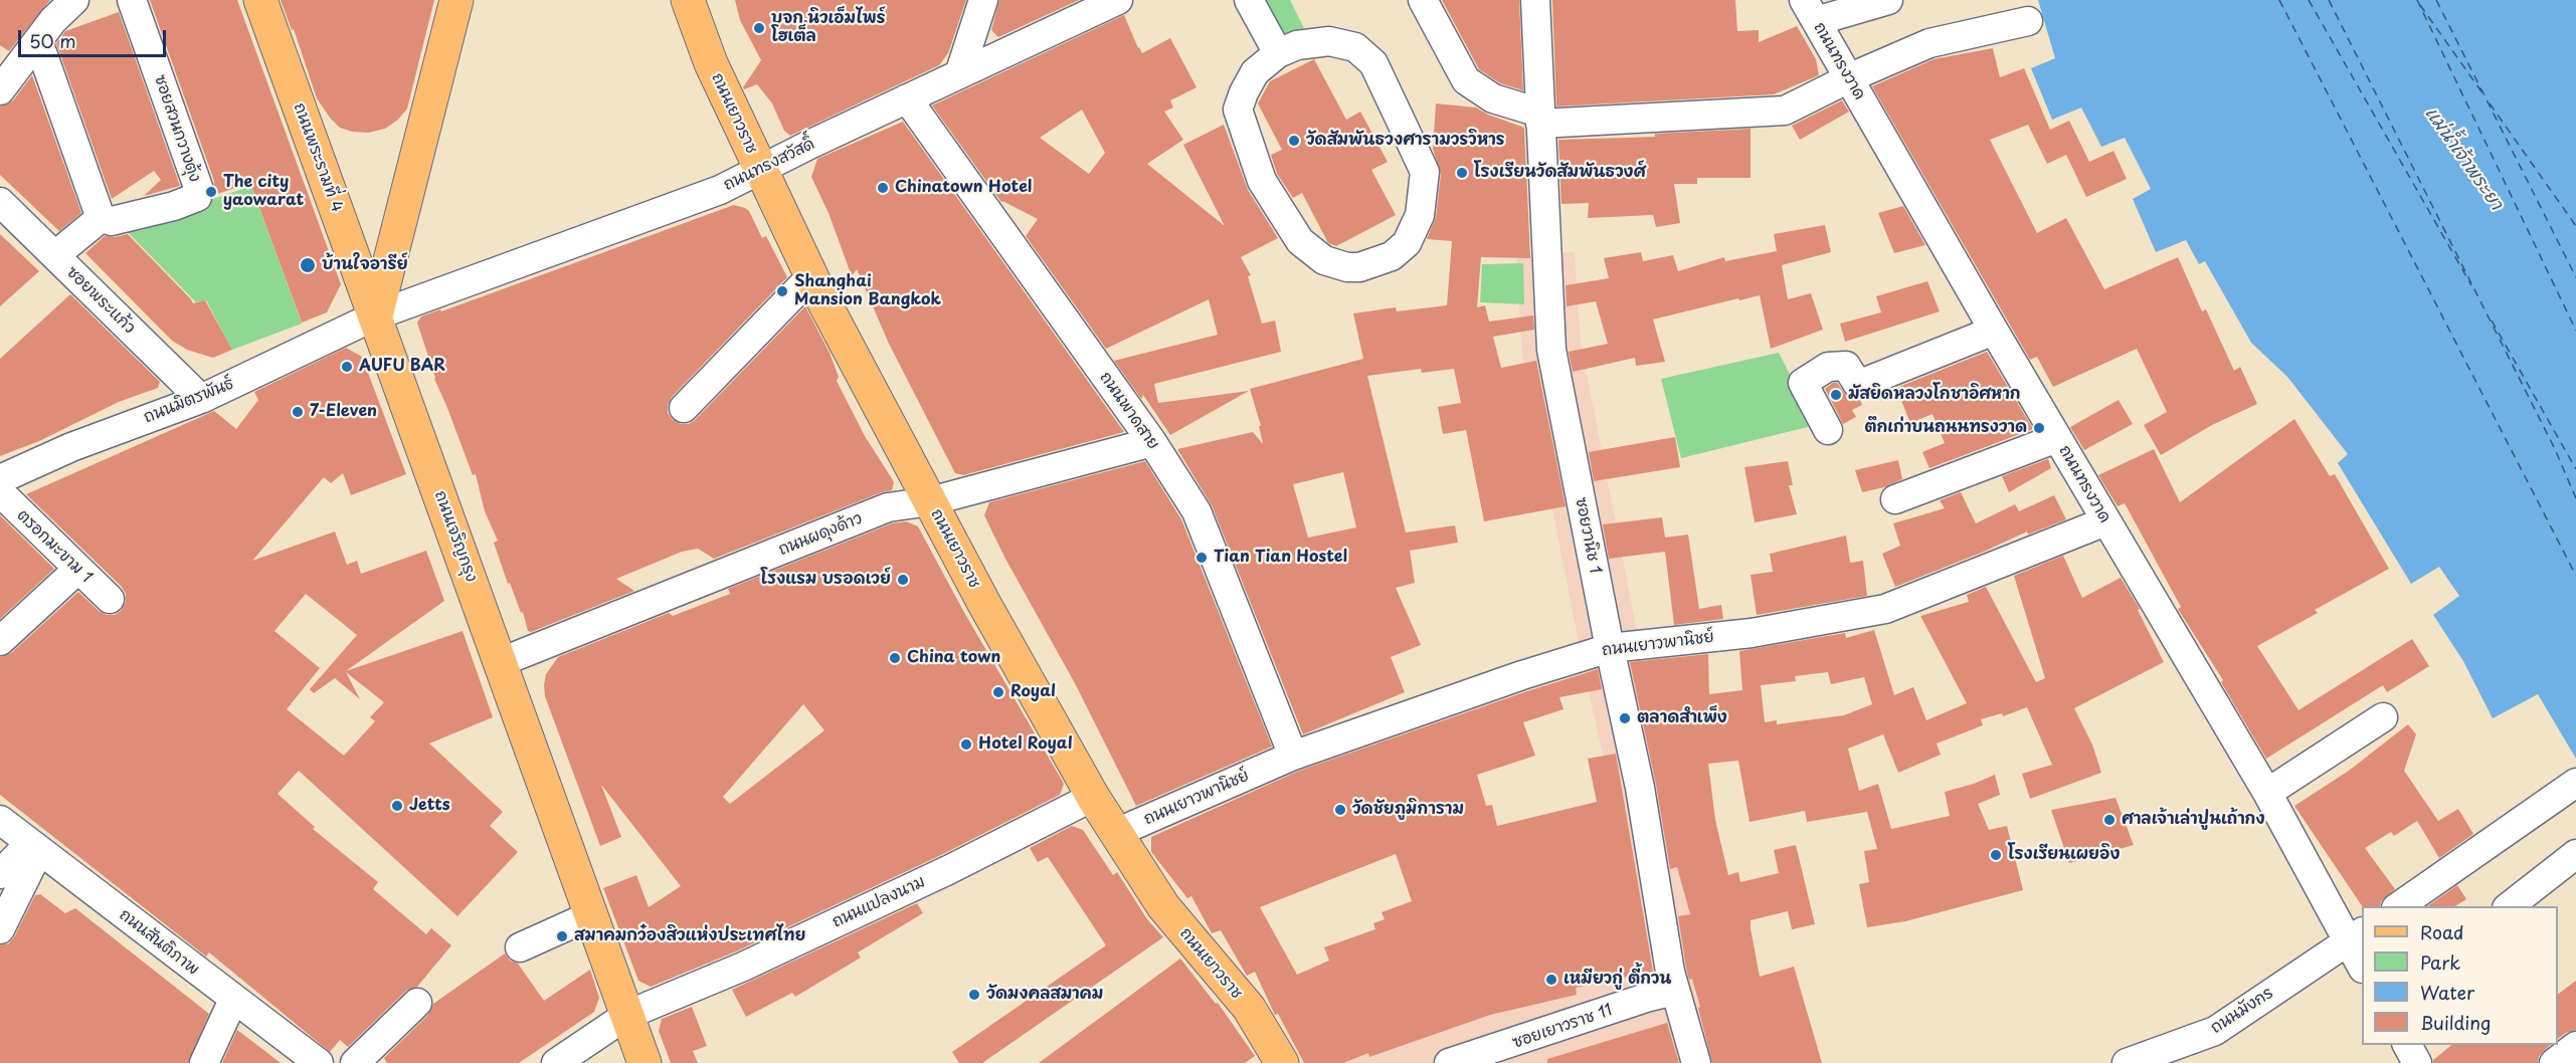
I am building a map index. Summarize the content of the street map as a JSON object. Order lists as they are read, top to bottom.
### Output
{
  "streets": {
    "main road": ["ถนนเยาวราช", "ถนนพระรามที่ 4", "ถนนเจริญกรุง"],
    "street": [
      "ถนนทรงวาด",
      "ซอยสวนกวางตุ้ง",
      "ถนนทรงสวัสดิ์",
      "ซอยพระแก้ว",
      "ถนนมิตรพันธ์",
      "ถนนพาดสาย",
      "ถนนผดุงด้าว",
      "ซอยวานิช 1",
      "ตรอกมะขาม 1",
      "ถนนเยาวพานิชย์",
      "ถนนแปลงนาม",
      "ถนนสันติภาพ",
      "ถนนมังกร",
      "ซอยเยาวราช 11"
    ]
  },
  "crossings": [
    ["ถนนทรงวาด", "ถนนเยาวพานิชย์"],
    ["ถนนทรงวาด", "ถนนมังกร"],
    ["ถนนเยาวราช", "ถนนทรงสวัสดิ์"],
    ["ถนนเยาวราช", "ถนนผดุงด้าว"],
    ["ถนนเยาวราช", "ถนนเยาวพานิชย์"],
    ["ถนนเยาวราช", "ถนนแปลงนาม"],
    ["ถนนพระรามที่ 4", "ถนนทรงสวัสดิ์"],
    ["ถนนพระรามที่ 4", "ถนนมิตรพันธ์"],
    ["ถนนพระรามที่ 4", "ถนนเจริญกรุง"],
    ["ถนนทรงสวัสดิ์", "ถนนมิตรพันธ์"],
    ["ถนนทรงสวัสดิ์", "ถนนพาดสาย"],
    ["ถนนทรงสวัสดิ์", "ถนนเจริญกรุง"],
    ["ซอยพระแก้ว", "ถนนมิตรพันธ์"],
    ["ถนนมิตรพันธ์", "ถนนเจริญกรุง"],
    ["ถนนพาดสาย", "ถนนผดุงด้าว"],
    ["ถนนพาดสาย", "ถนนเยาวพานิชย์"],
    ["ถนนผดุงด้าว", "ถนนเจริญกรุง"],
    ["ซอยวานิช 1", "ถนนเยาวพานิชย์"],
    ["ซอยวานิช 1", "ซอยเยาวราช 11"],
    ["ถนนเจริญกรุง", "ถนนแปลงนาม"]
  ],
  "water": ["แม่น้ำเจ้าพระยา"],
  "places": [
    "บจก.นิวเอ็มไพร์ โฮเต็ล",
    "วัดสัมพันธวงศารามวรวิหาร",
    "โรงเรียนวัดสัมพันธวงศ์",
    "Chinatown Hotel",
    "The city yaowarat",
    "บ้านใจอารีย์",
    "Shanghai Mansion Bangkok",
    "AUFU BAR",
    "มัสยิดหลวงโกชาอิศหาก",
    "7-Eleven",
    "ตึกเก่าบนถนนทรงวาด",
    "Tian Tian Hostel",
    "โรงแรม บรอดเวย์",
    "China town",
    "Royal",
    "ตลาดสำเพ็ง",
    "Hotel Royal",
    "Jetts",
    "วัดชัยภูมิการาม",
    "ศาลเจ้าเล่าปูนเถ้ากง",
    "โรงเรียนเผยอิง",
    "สมาคมกว๋องสิวแห่งประเทศไทย",
    "เหมียวกู่ ตี้กวน",
    "วัดมงคลสมาคม"
  ],
  "legend": [
    "Road",
    "Park",
    "Water",
    "Building"
  ],
  "scale_bar": "50 m"
}
